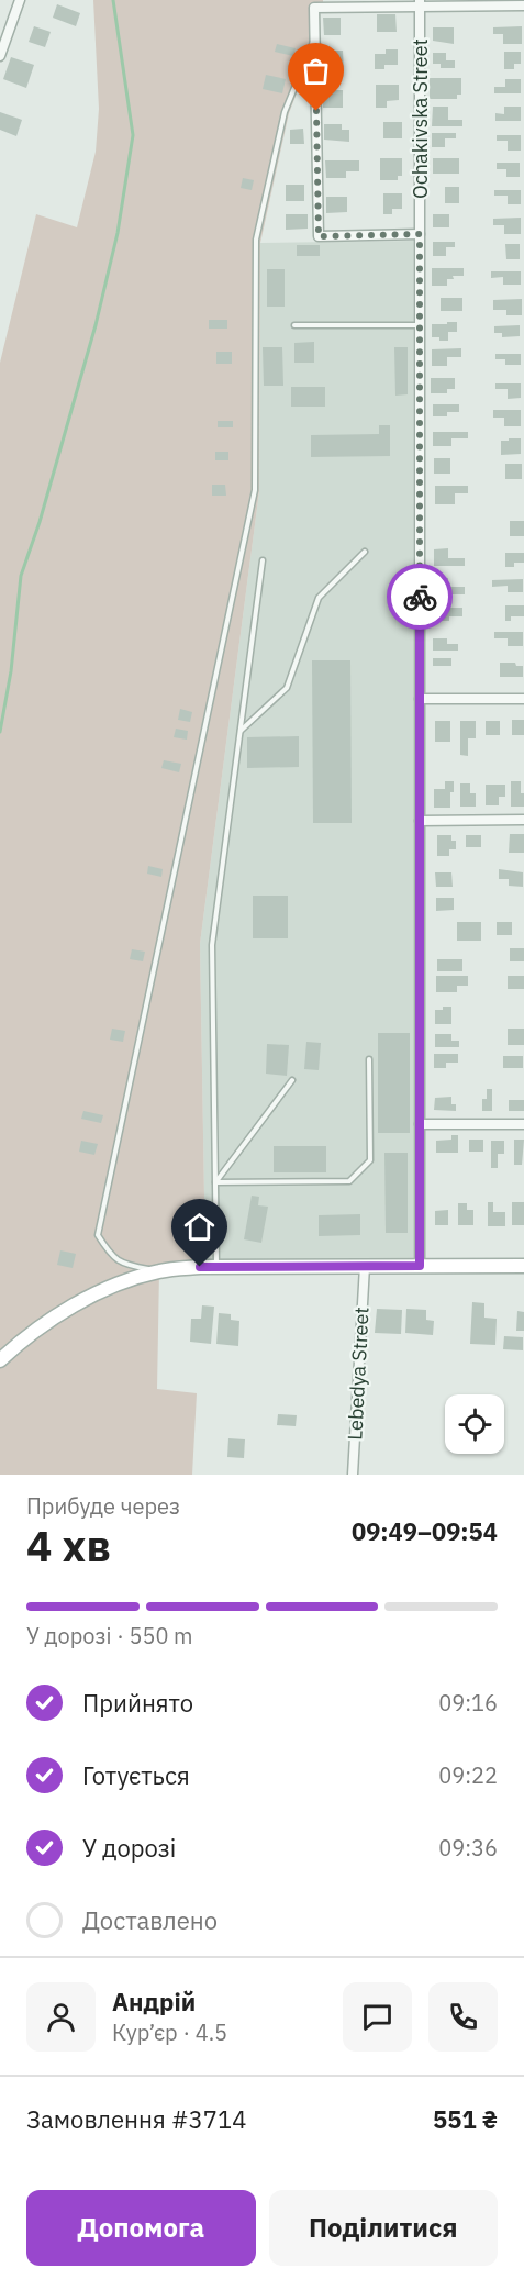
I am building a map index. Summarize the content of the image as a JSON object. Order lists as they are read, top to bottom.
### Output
{
  "streets": {
    "street": ["Ochakivska Street", "Lebedya Street"]
  },
  "page": {
    "heading": ["4 хв", "Прибуде через", "09:49–09:54"],
    "panel": [
      "Андрій",
      "Кур’єр · 4.5",
      "Замовлення #3714",
      "551 ₴"
    ],
    "bar": "У дорозі · 550 m",
    "list": [
      ["Прийнято", "09:16"],
      ["Готується", "09:22"],
      ["У дорозі", "09:36"],
      "Доставлено"
    ],
    "buttons": ["Допомога", "Поділитися"]
  }
}
